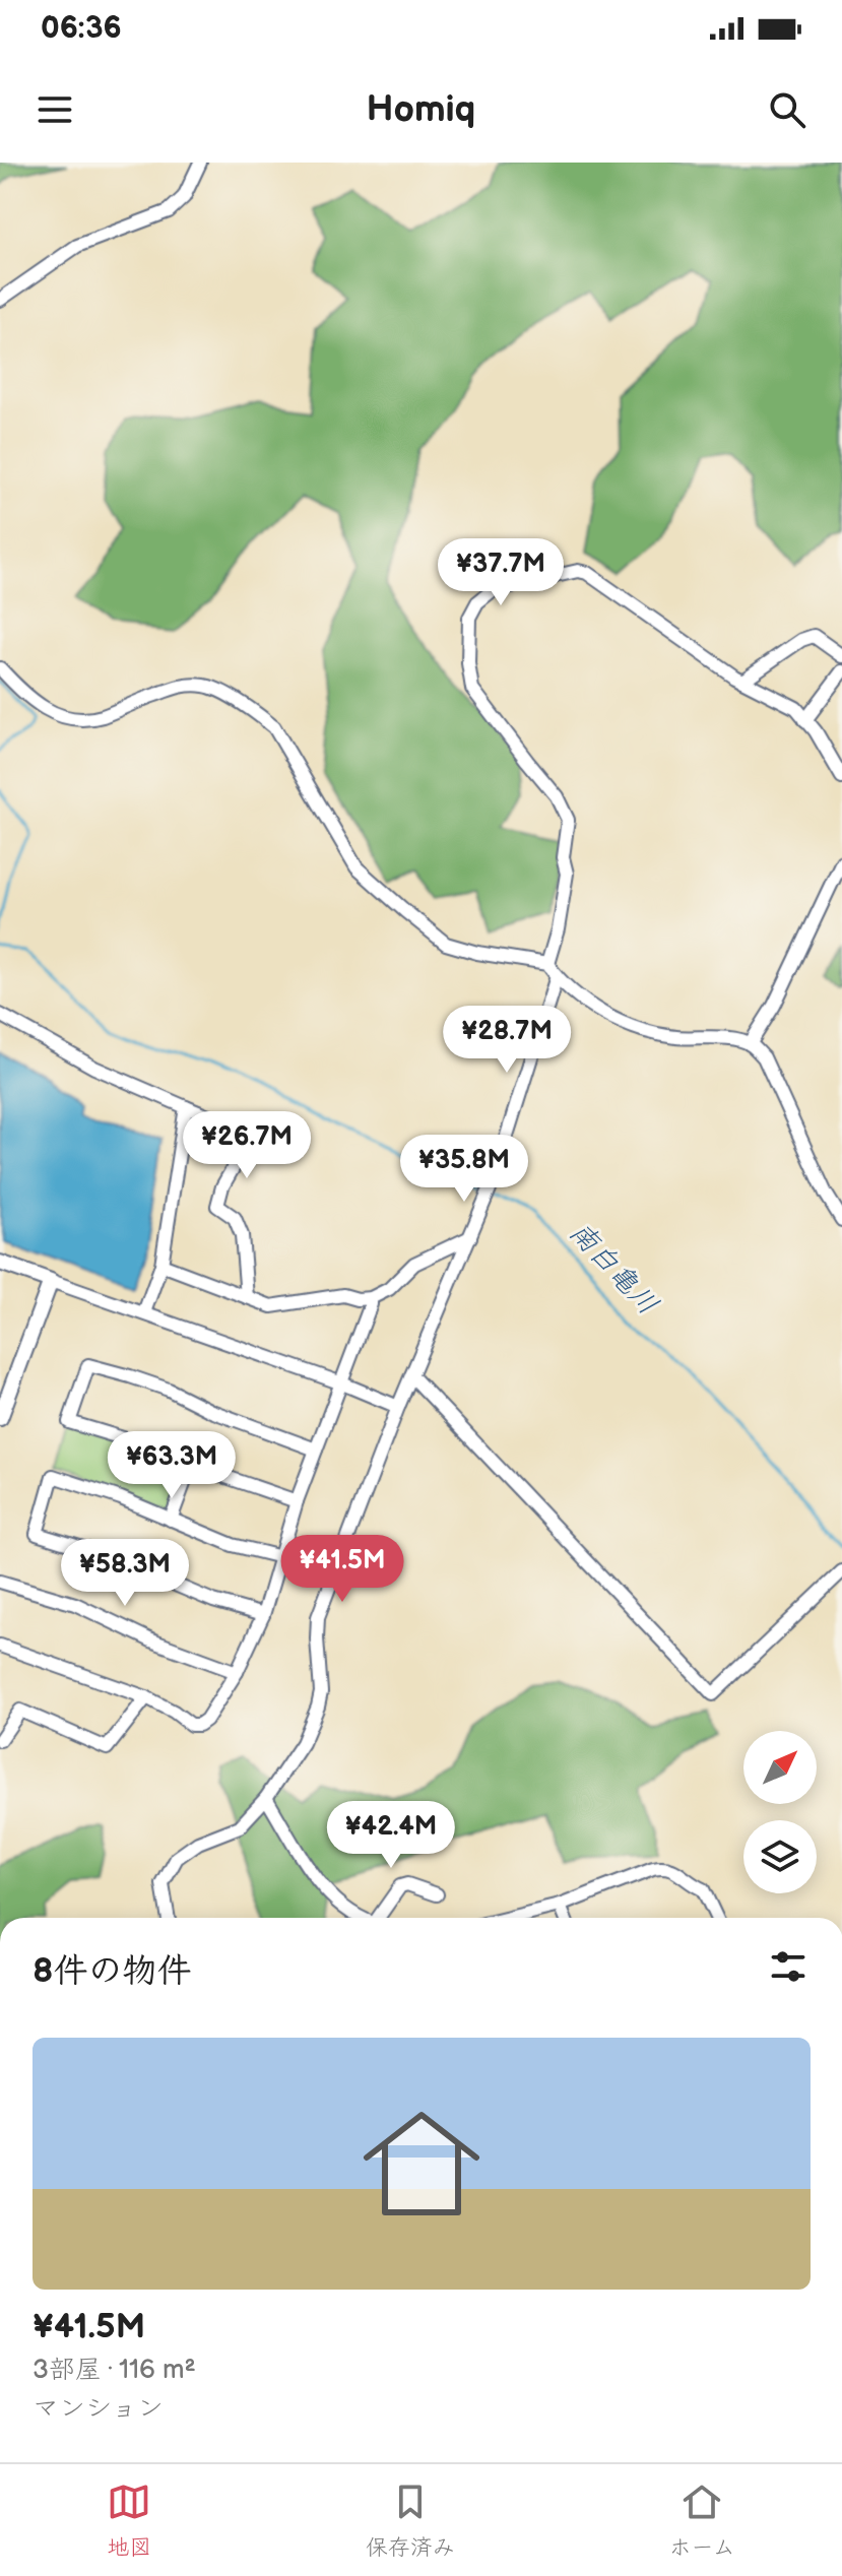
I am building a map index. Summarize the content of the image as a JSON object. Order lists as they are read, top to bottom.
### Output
{
  "water": ["南白亀川"],
  "north": "top right",
  "page": {
    "status": "06:36",
    "header": "Homiq",
    "price": [
      "¥37.7M",
      "¥28.7M",
      "¥26.7M",
      "¥35.8M",
      "¥63.3M",
      "¥41.5M",
      "¥58.3M",
      "¥42.4M"
    ],
    "heading": "8件の物件",
    "list": [
      {
        "name": "¥41.5M",
        "note": "3部屋 · 116 m² · マンション"
      }
    ],
    "tabs": ["地図", "保存済み", "ホーム"]
  }
}
